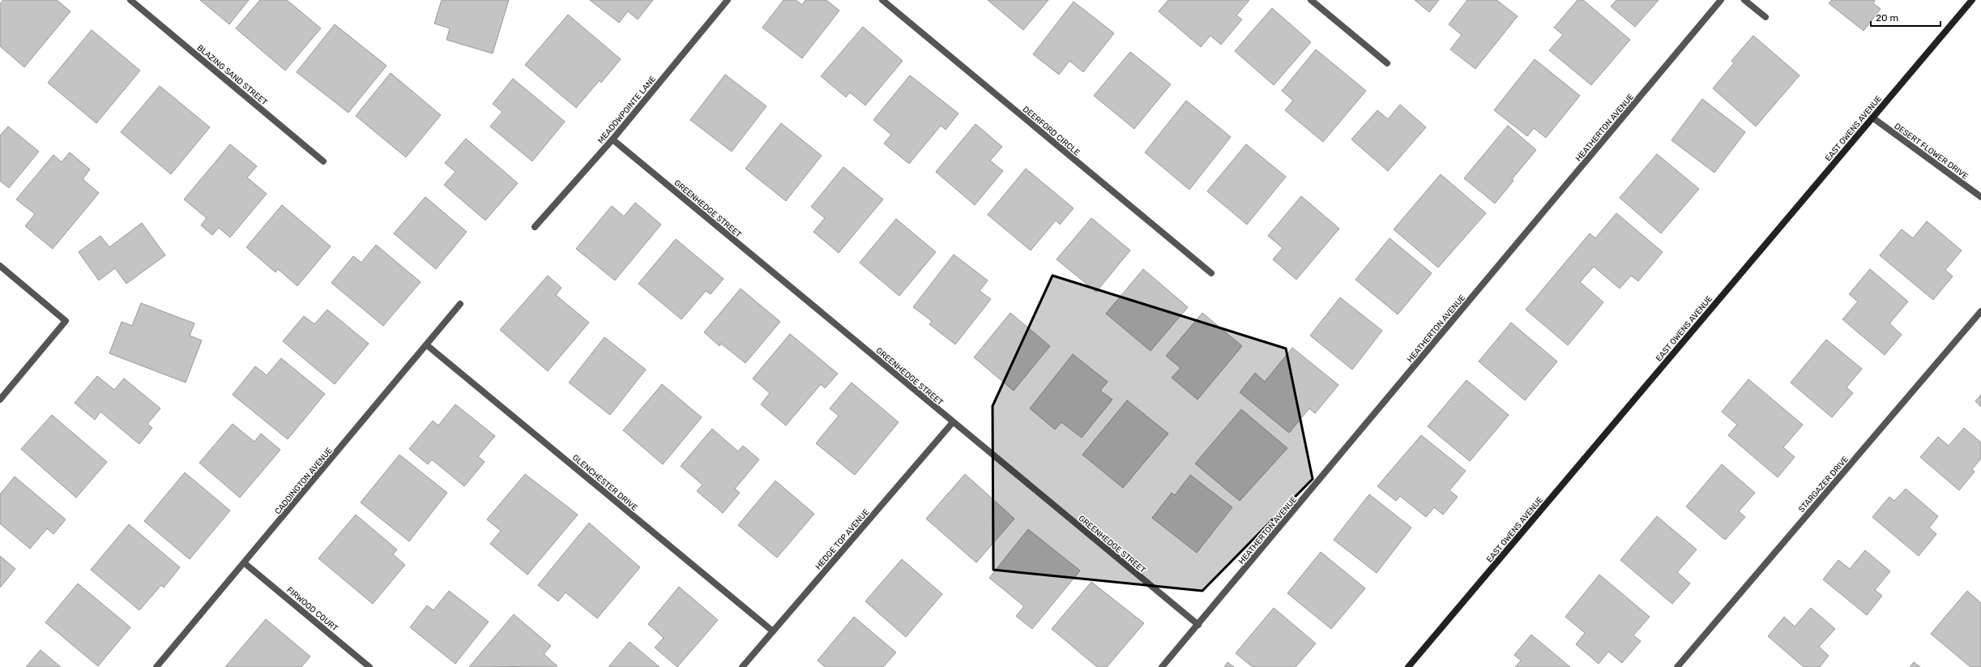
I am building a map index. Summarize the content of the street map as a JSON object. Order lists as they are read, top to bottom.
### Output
{
  "streets": {
    "main road": ["EAST OWENS AVENUE"],
    "street": [
      "BLAZING SAND STREET",
      "MEADOWPOINTE LANE",
      "HEATHERTON AVENUE",
      "DEERFORD CIRCLE",
      "DESERT FLOWER DRIVE",
      "GREENHEDGE STREET",
      "CADDINGTON AVENUE",
      "GLENCHESTER DRIVE",
      "STARGAZER DRIVE",
      "HEDGE TOP AVENUE",
      "FIRWOOD COURT"
    ]
  },
  "crossings": [
    ["MEADOWPOINTE LANE", "GREENHEDGE STREET"],
    ["HEATHERTON AVENUE", "GREENHEDGE STREET"],
    ["EAST OWENS AVENUE", "DESERT FLOWER DRIVE"],
    ["GREENHEDGE STREET", "HEDGE TOP AVENUE"],
    ["CADDINGTON AVENUE", "GLENCHESTER DRIVE"],
    ["CADDINGTON AVENUE", "FIRWOOD COURT"],
    ["GLENCHESTER DRIVE", "HEDGE TOP AVENUE"]
  ],
  "scale_bar": "20 m"
}
